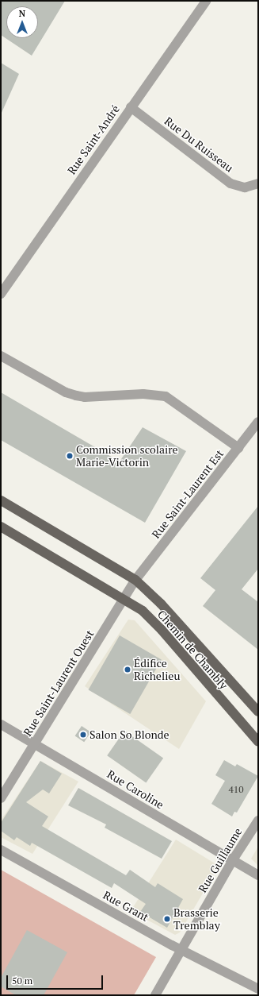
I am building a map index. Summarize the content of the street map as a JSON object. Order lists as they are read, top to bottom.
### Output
{
  "streets": {
    "main road": ["Chemin de Chambly"],
    "street": [
      "Rue Saint-André",
      "Rue Du Ruisseau",
      "Rue Saint-Laurent Est",
      "Rue Saint-Laurent Ouest",
      "Rue Caroline",
      "Rue Guillaume",
      "Rue Grant"
    ]
  },
  "crossings": [
    ["Rue Saint-André", "Rue Du Ruisseau"],
    ["Rue Saint-Laurent Est", "Chemin de Chambly"],
    ["Rue Saint-Laurent Est", "Rue Saint-Laurent Ouest"],
    ["Chemin de Chambly", "Rue Saint-Laurent Ouest"],
    ["Rue Saint-Laurent Ouest", "Rue Caroline"],
    ["Rue Caroline", "Rue Guillaume"],
    ["Rue Guillaume", "Rue Grant"]
  ],
  "places": [
    "Commission scolaire Marie-Victorin",
    "Édifice Richelieu",
    "Salon So Blonde",
    "Brasserie Tremblay"
  ],
  "house_numbers": ["410"],
  "scale_bar": "50 m",
  "north": "top"
}
